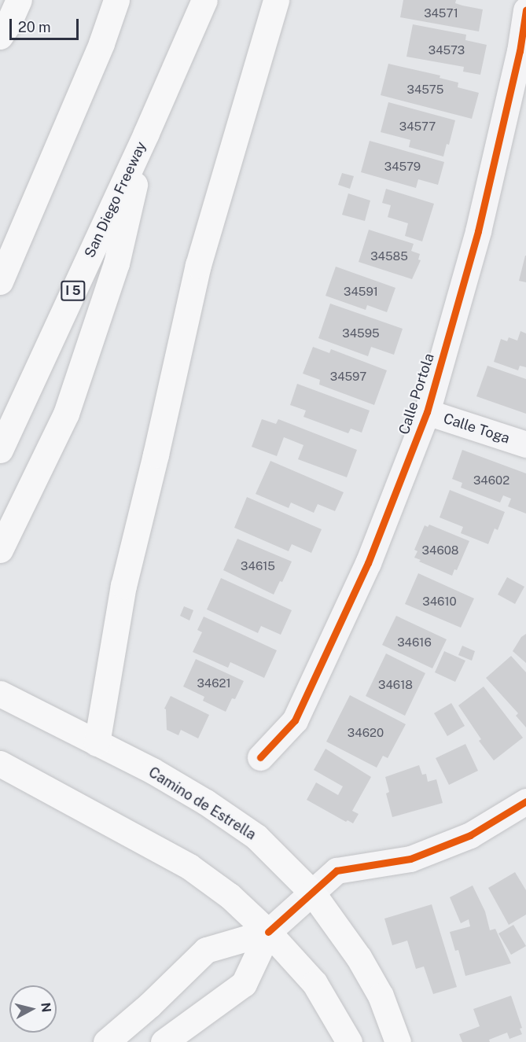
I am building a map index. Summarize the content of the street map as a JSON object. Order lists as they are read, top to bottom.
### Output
{
  "streets": {
    "main road": ["San Diego Freeway", "I 5", "Camino de Estrella"],
    "street": ["Calle Portola", "Calle Toga"]
  },
  "crossings": [
    ["Calle Portola", "Calle Toga"]
  ],
  "house_numbers": [
    "34571",
    "34573",
    "34575",
    "34577",
    "34579",
    "34585",
    "34591",
    "34595",
    "34597",
    "34602",
    "34608",
    "34615",
    "34610",
    "34616",
    "34621",
    "34618",
    "34620"
  ],
  "scale_bar": "20 m",
  "north": "right"
}
